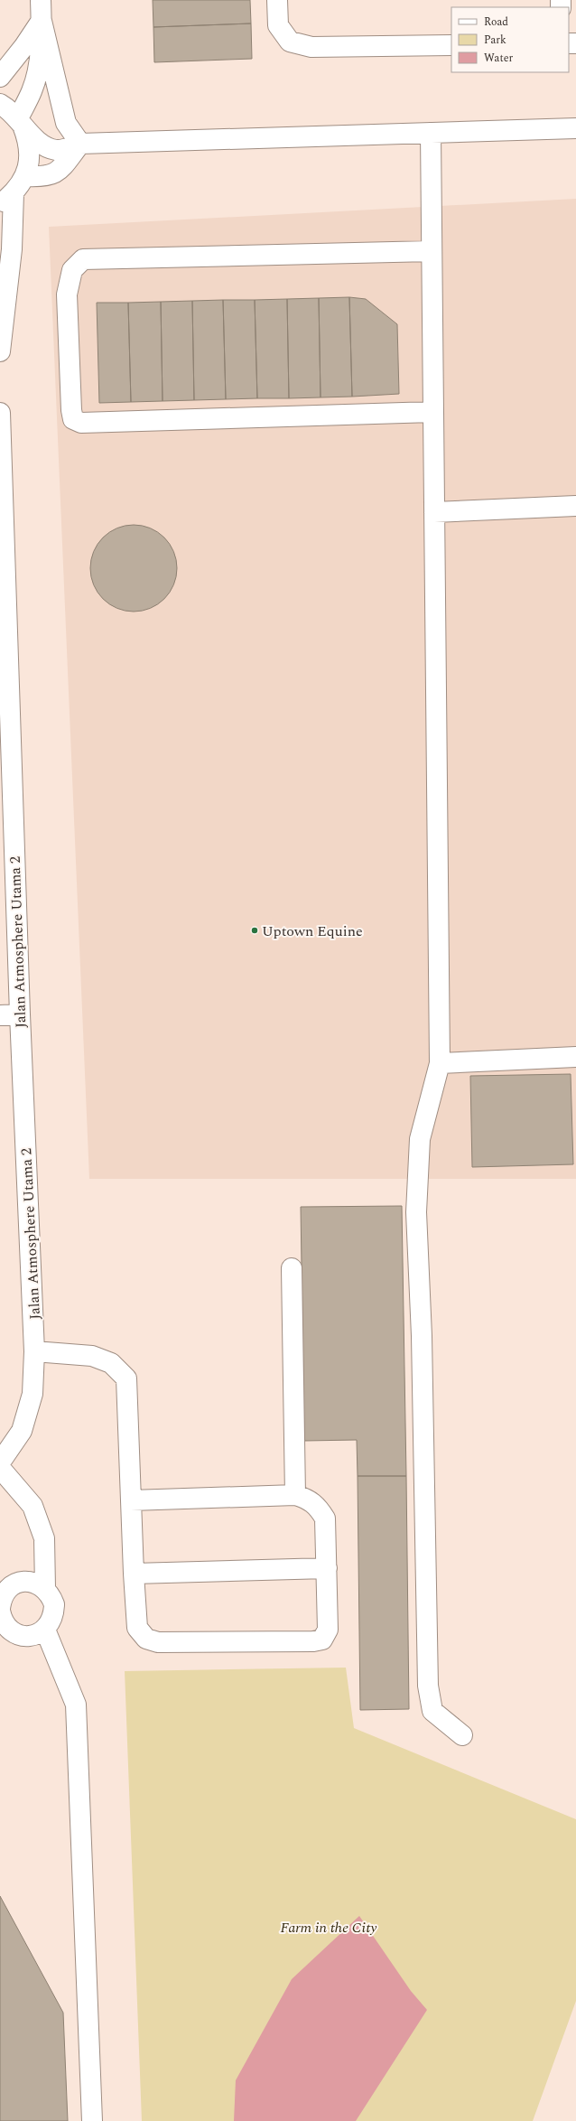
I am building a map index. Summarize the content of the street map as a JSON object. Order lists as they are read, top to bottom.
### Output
{
  "streets": {
    "street": ["Jalan Atmosphere Utama 2"]
  },
  "parks": ["Farm in the City"],
  "places": ["Uptown Equine"],
  "legend": ["Road", "Park", "Water"]
}
